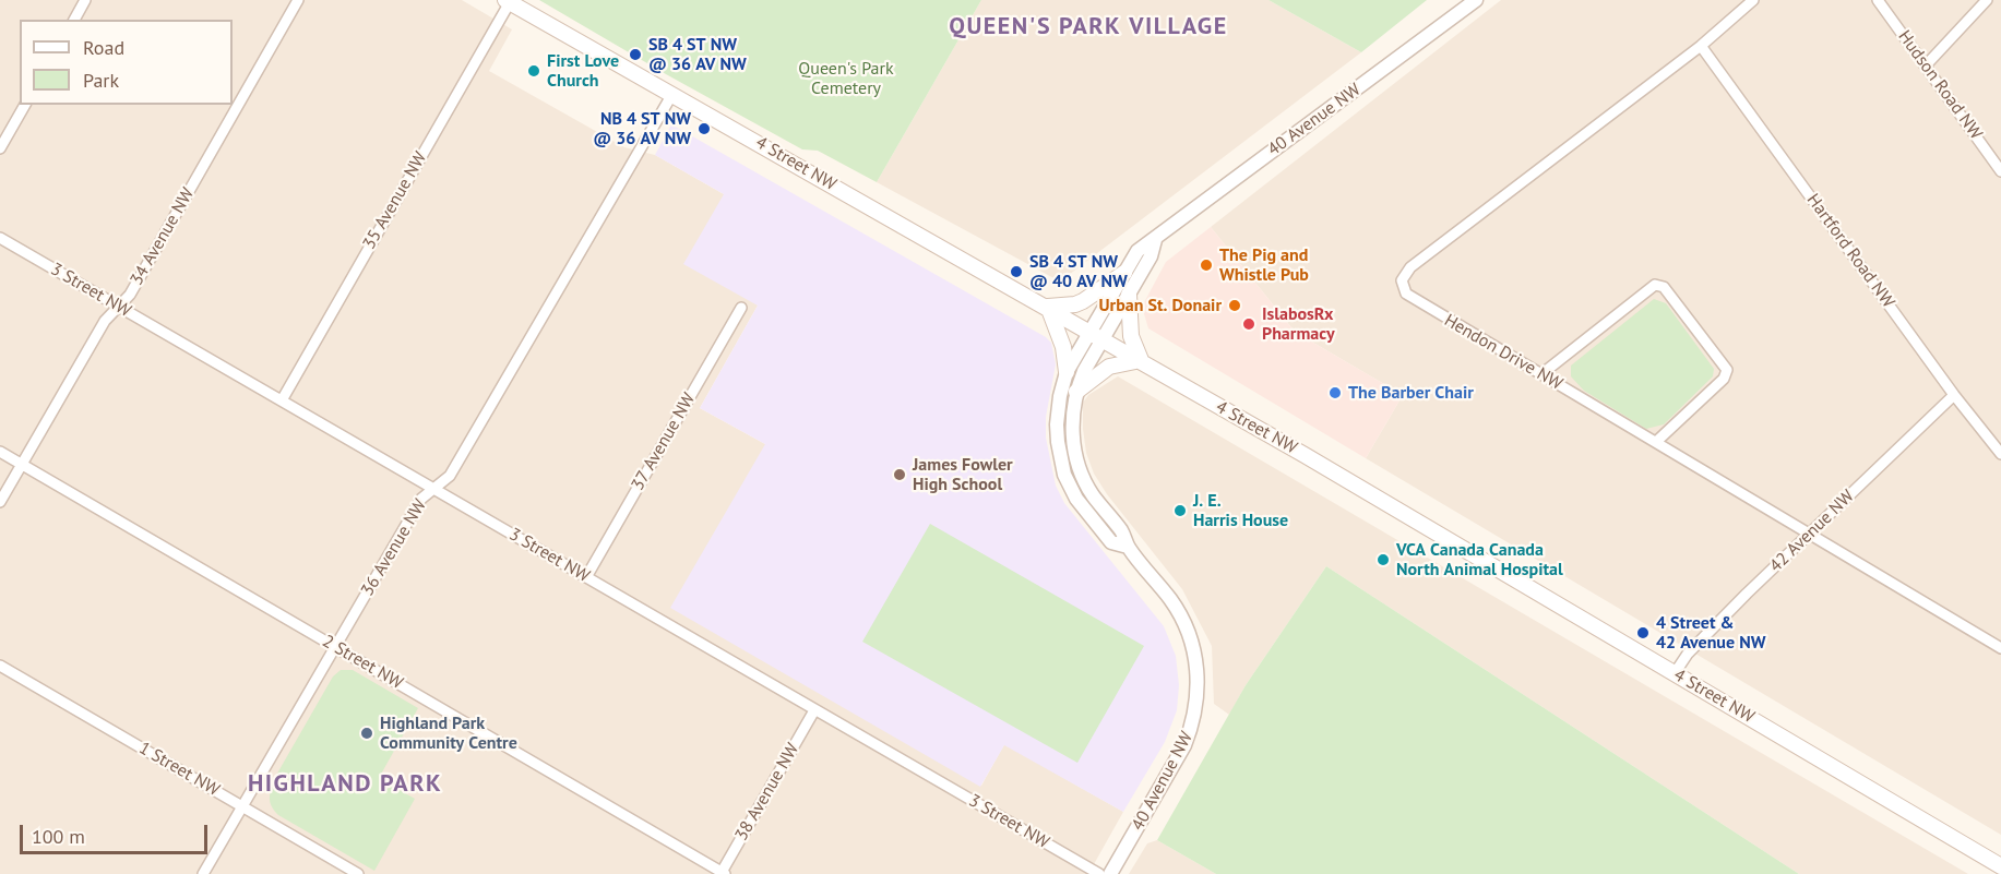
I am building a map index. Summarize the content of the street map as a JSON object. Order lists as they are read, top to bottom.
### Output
{
  "streets": {
    "main road": ["4 Street NW"],
    "street": [
      "Hudson Road NW",
      "40 Avenue NW",
      "35 Avenue NW",
      "34 Avenue NW",
      "Hartford Road NW",
      "3 Street NW",
      "Hendon Drive NW",
      "37 Avenue NW",
      "42 Avenue NW",
      "36 Avenue NW",
      "2 Street NW",
      "1 Street NW",
      "38 Avenue NW"
    ]
  },
  "crossings": [
    ["40 Avenue NW", "4 Street NW"],
    ["4 Street NW", "35 Avenue NW"],
    ["4 Street NW", "42 Avenue NW"],
    ["4 Street NW", "36 Avenue NW"],
    ["35 Avenue NW", "3 Street NW"],
    ["34 Avenue NW", "3 Street NW"],
    ["34 Avenue NW", "2 Street NW"],
    ["Hartford Road NW", "Hendon Drive NW"],
    ["Hartford Road NW", "42 Avenue NW"],
    ["3 Street NW", "37 Avenue NW"],
    ["3 Street NW", "36 Avenue NW"],
    ["3 Street NW", "38 Avenue NW"],
    ["Hendon Drive NW", "42 Avenue NW"],
    ["36 Avenue NW", "2 Street NW"],
    ["36 Avenue NW", "1 Street NW"],
    ["2 Street NW", "38 Avenue NW"]
  ],
  "districts": ["QUEEN'S PARK VILLAGE", "HIGHLAND PARK"],
  "parks": ["Queen's Park Cemetery"],
  "places": [
    "SB 4 ST NW @ 36 AV NW",
    "First Love Church",
    "NB 4 ST NW @ 36 AV NW",
    "The Pig and Whistle Pub",
    "SB 4 ST NW @ 40 AV NW",
    "Urban St. Donair",
    "IslabosRx Pharmacy",
    "The Barber Chair",
    "James Fowler High School",
    "J. E. Harris House",
    "VCA Canada Canada North Animal Hospital",
    "4 Street & 42 Avenue NW",
    "Highland Park Community Centre"
  ],
  "legend": ["Road", "Park"],
  "scale_bar": "100 m"
}
